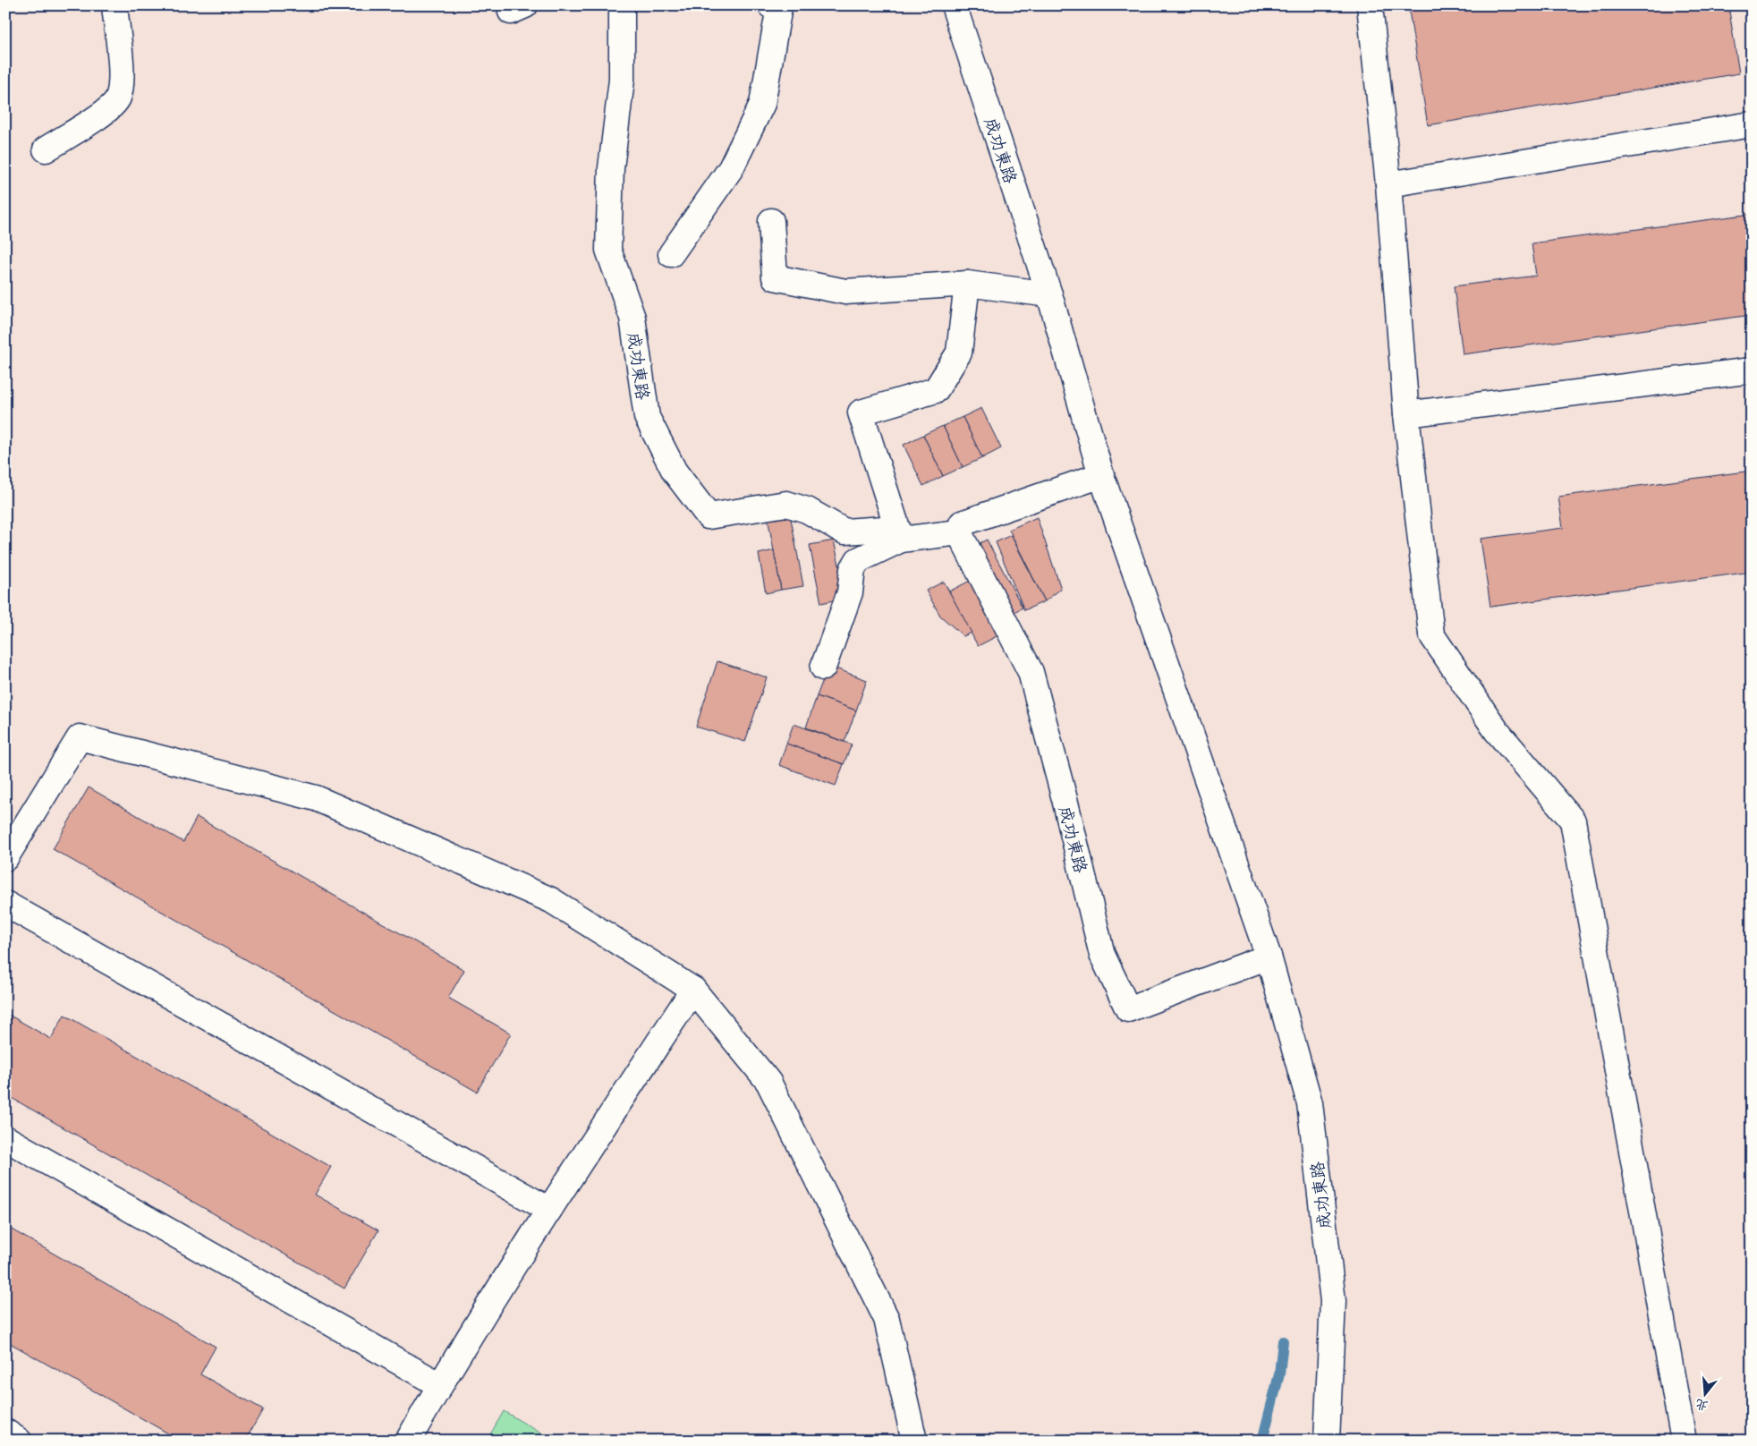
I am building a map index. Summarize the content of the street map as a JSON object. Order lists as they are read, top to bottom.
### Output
{
  "streets": {
    "street": ["成功東路"]
  },
  "north": "bottom"
}
